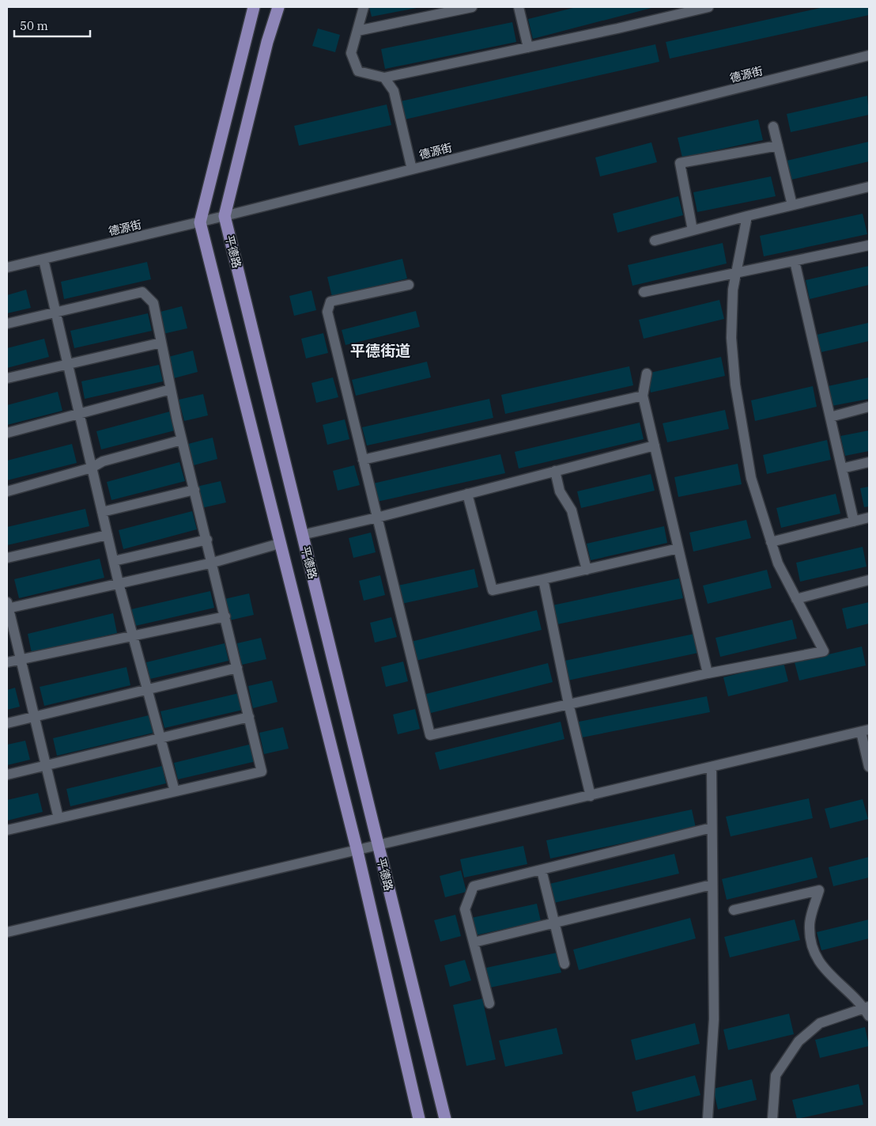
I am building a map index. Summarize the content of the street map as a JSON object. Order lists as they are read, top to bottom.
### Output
{
  "streets": {
    "main road": ["平德路"],
    "street": ["德源街"]
  },
  "crossings": [
    ["德源街", "平德路"]
  ],
  "districts": ["平德街道"],
  "scale_bar": "50 m"
}
